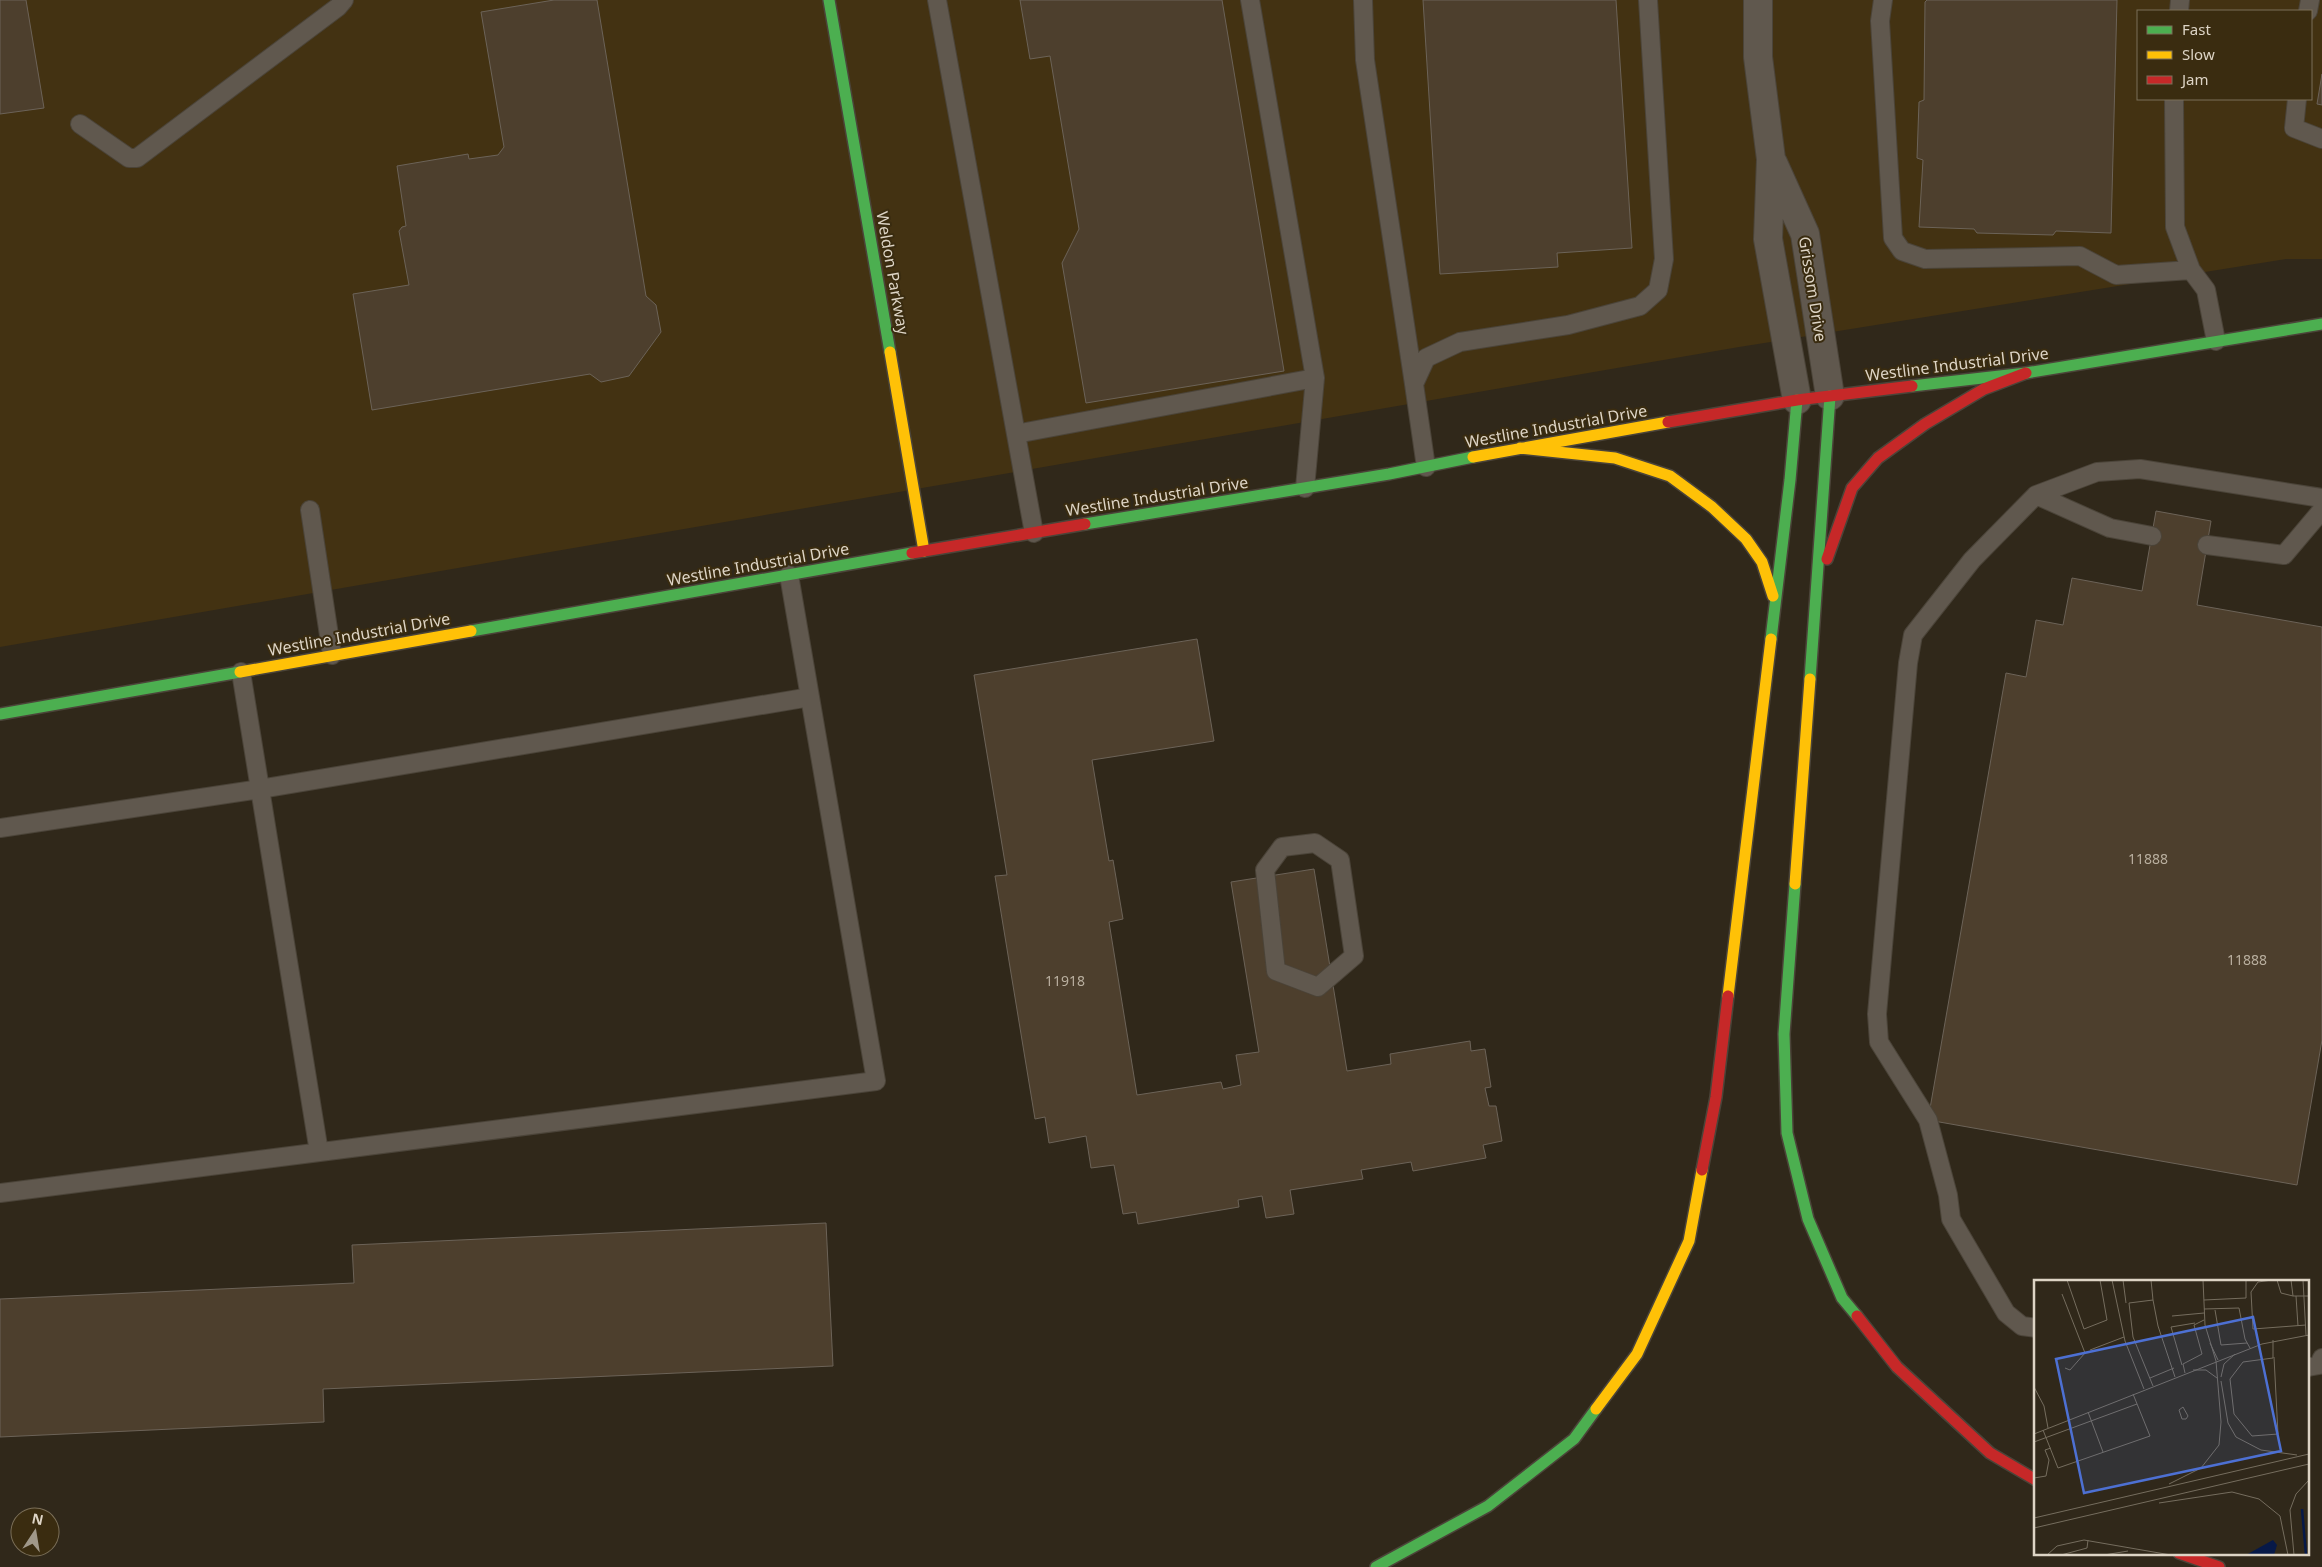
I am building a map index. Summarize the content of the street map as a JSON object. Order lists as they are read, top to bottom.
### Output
{
  "streets": {
    "main road": ["Weldon Parkway", "Westline Industrial Drive"],
    "street": ["Grissom Drive"]
  },
  "crossings": [
    ["Weldon Parkway", "Westline Industrial Drive"],
    ["Grissom Drive", "Westline Industrial Drive"]
  ],
  "house_numbers": ["11888", "11888", "11918"],
  "legend": ["Fast", "Slow", "Jam"],
  "north": "top"
}
